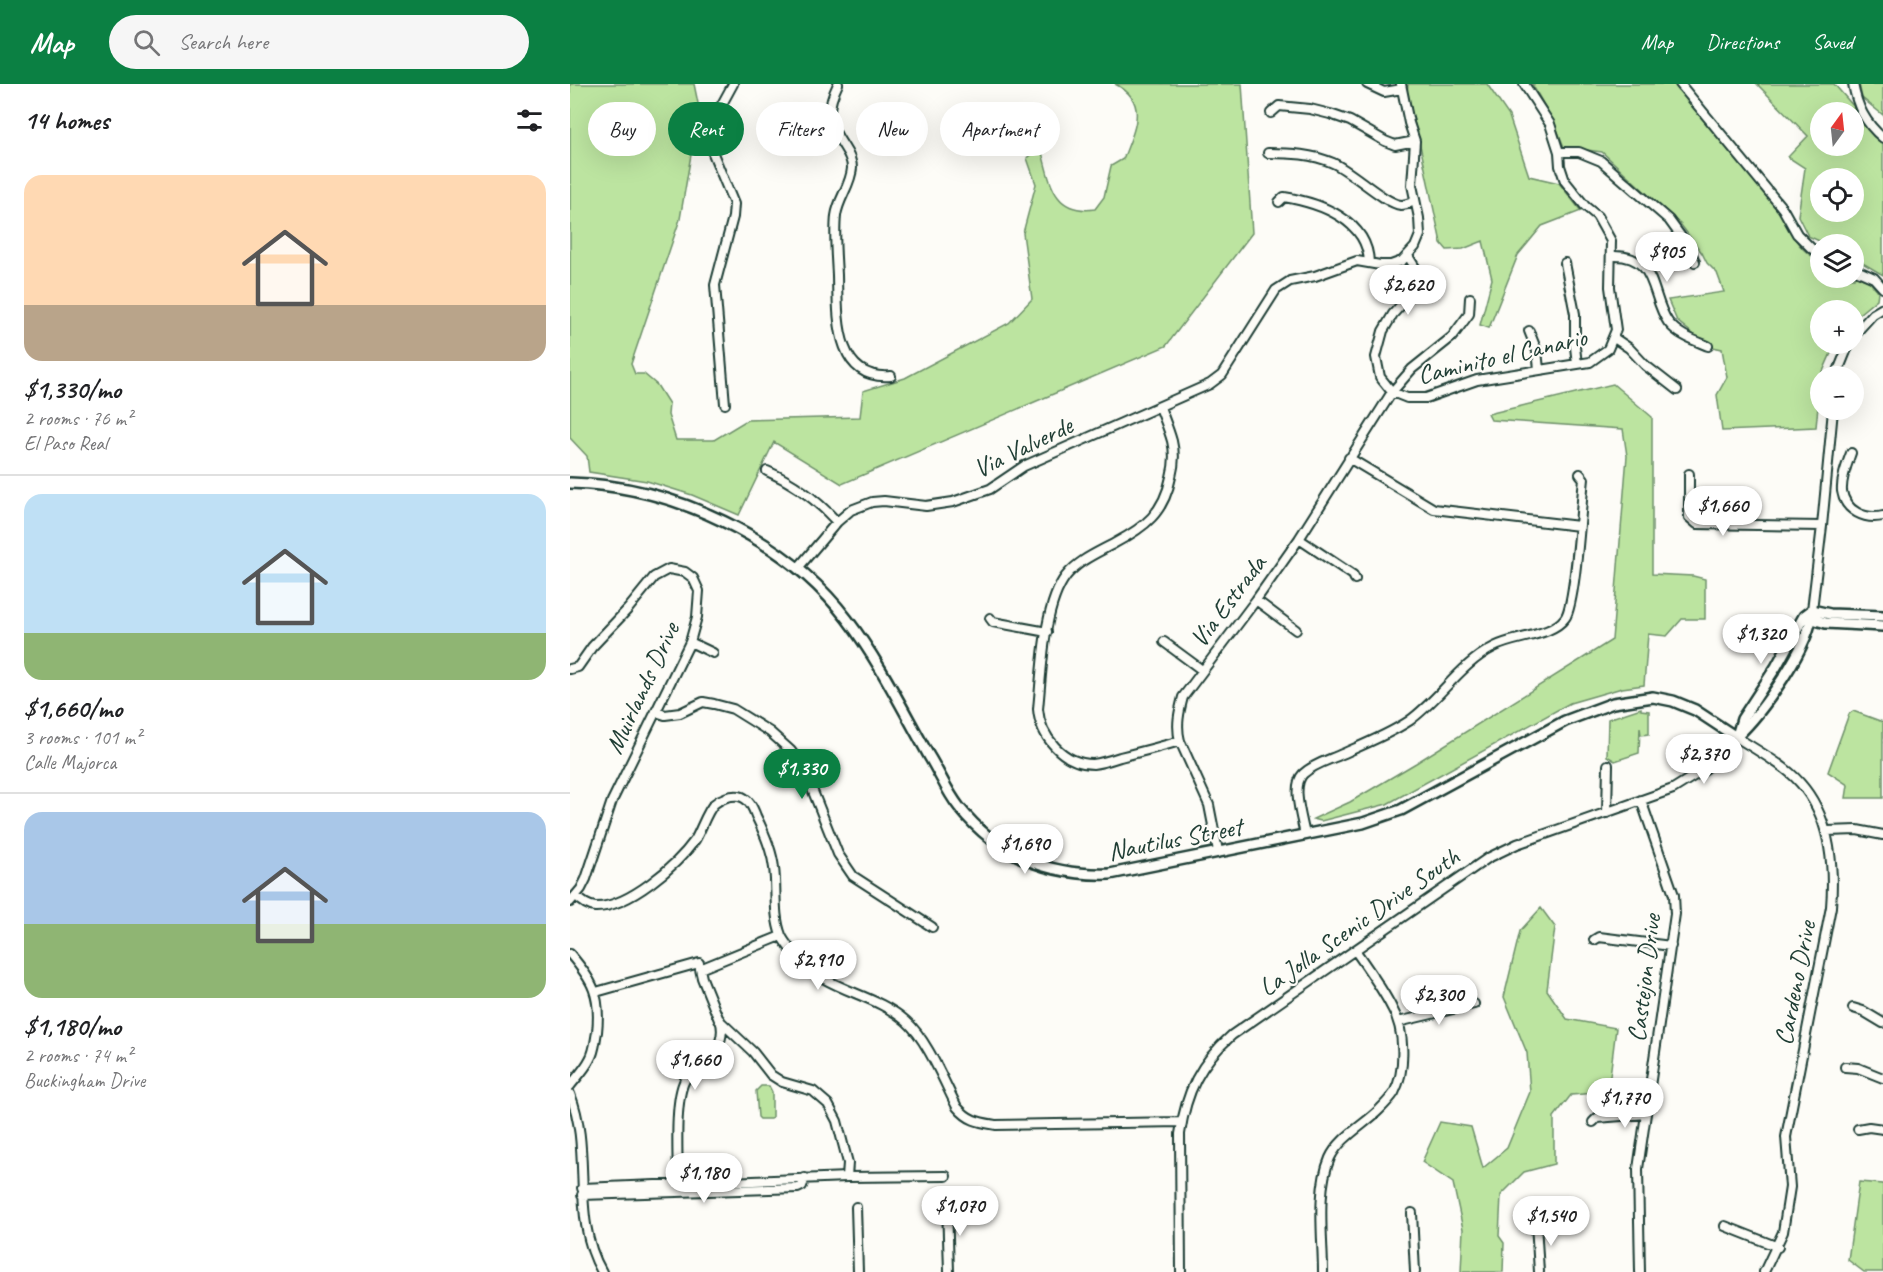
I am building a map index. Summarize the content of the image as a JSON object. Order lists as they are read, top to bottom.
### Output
{
  "streets": {
    "main road": ["Nautilus Street", "La Jolla Scenic Drive South"],
    "street": [
      "Caminito el Canario",
      "Via Valverde",
      "Via Estrada",
      "Muirlands Drive",
      "Castejon Drive",
      "Cardeno Drive"
    ]
  },
  "crossings": [
    ["Caminito el Canario", "Via Estrada"],
    ["Via Valverde", "Nautilus Street"],
    ["Via Estrada", "Nautilus Street"],
    ["Nautilus Street", "La Jolla Scenic Drive South"],
    ["Nautilus Street", "Cardeno Drive"],
    ["La Jolla Scenic Drive South", "Castejon Drive"],
    ["La Jolla Scenic Drive South", "Cardeno Drive"]
  ],
  "north": "top",
  "page": {
    "header": "Map",
    "search": "Search here",
    "nav": ["Map", "Directions", "Saved"],
    "heading": "14 homes",
    "map_buttons": ["+", "−"],
    "chip": [
      "Buy",
      "Rent",
      "Filters",
      "New",
      "Apartment"
    ],
    "list": [
      {
        "name": "$1,330/mo",
        "note": "2 rooms · 76 m² · El Paso Real"
      },
      {
        "name": "$1,660/mo",
        "note": "3 rooms · 101 m² · Calle Majorca"
      },
      {
        "name": "$1,180/mo",
        "note": "2 rooms · 74 m² · Buckingham Drive"
      }
    ],
    "price": [
      "$905",
      "$2,620",
      "$1,660",
      "$1,320",
      "$2,370",
      "$1,330",
      "$1,690",
      "$2,910",
      "$2,300",
      "$1,660",
      "$1,770",
      "$1,180",
      "$1,070",
      "$1,540"
    ]
  }
}
